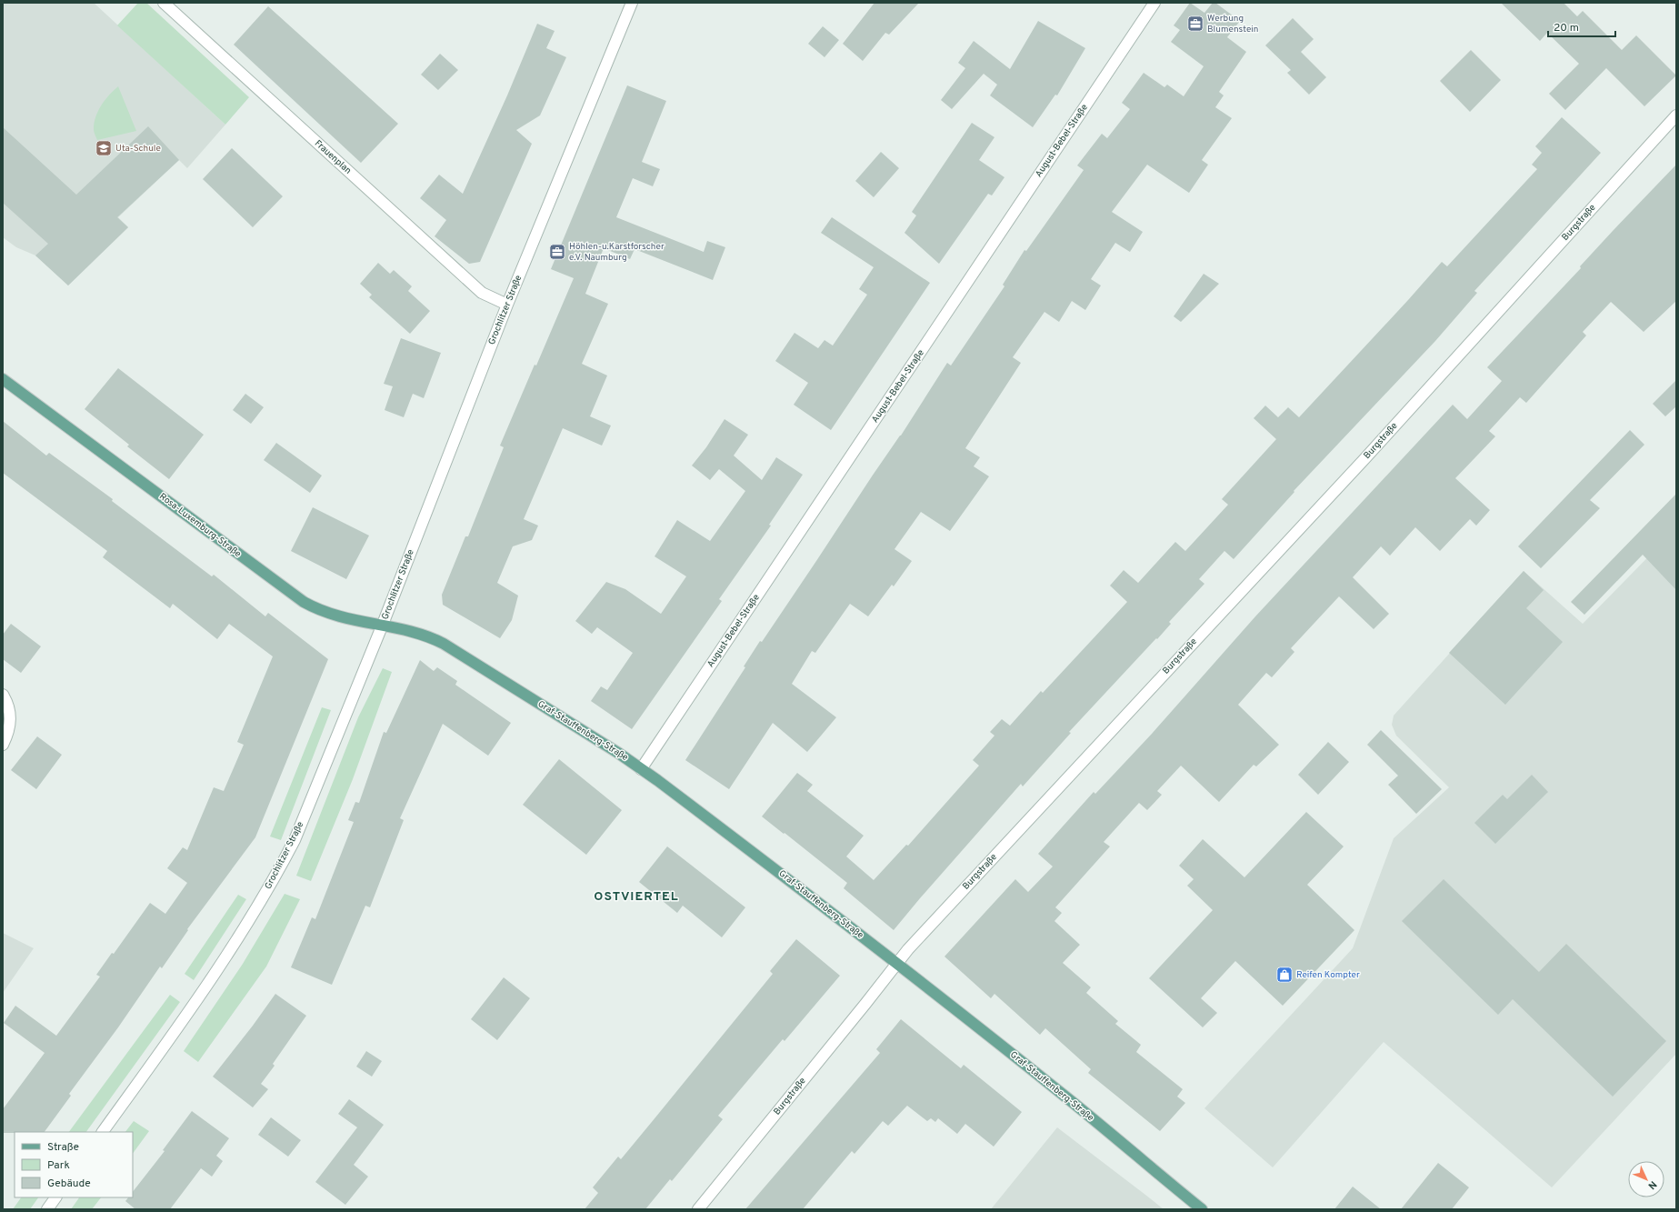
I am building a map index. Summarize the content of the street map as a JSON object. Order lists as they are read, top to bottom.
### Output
{
  "streets": {
    "main road": ["Rosa-Luxemburg-Straße", "Graf-Stauffenberg-Straße"],
    "street": [
      "August-Bebel-Straße",
      "Frauenplan",
      "Burgstraße",
      "Grochlitzer Straße"
    ]
  },
  "crossings": [
    ["August-Bebel-Straße", "Graf-Stauffenberg-Straße"],
    ["Frauenplan", "Grochlitzer Straße"],
    ["Burgstraße", "Graf-Stauffenberg-Straße"],
    ["Grochlitzer Straße", "Rosa-Luxemburg-Straße"],
    ["Rosa-Luxemburg-Straße", "Graf-Stauffenberg-Straße"]
  ],
  "districts": ["OSTVIERTEL"],
  "places": {
    "office": ["Werbung Blumenstein", "Höhlen-u.Karstforscher e.V. Naumburg"],
    "school or university": ["Uta-Schule"],
    "shop": ["Reifen Kompter"]
  },
  "legend": ["Straße", "Park", "Gebäude"],
  "scale_bar": "20 m",
  "north": "bottom right"
}
